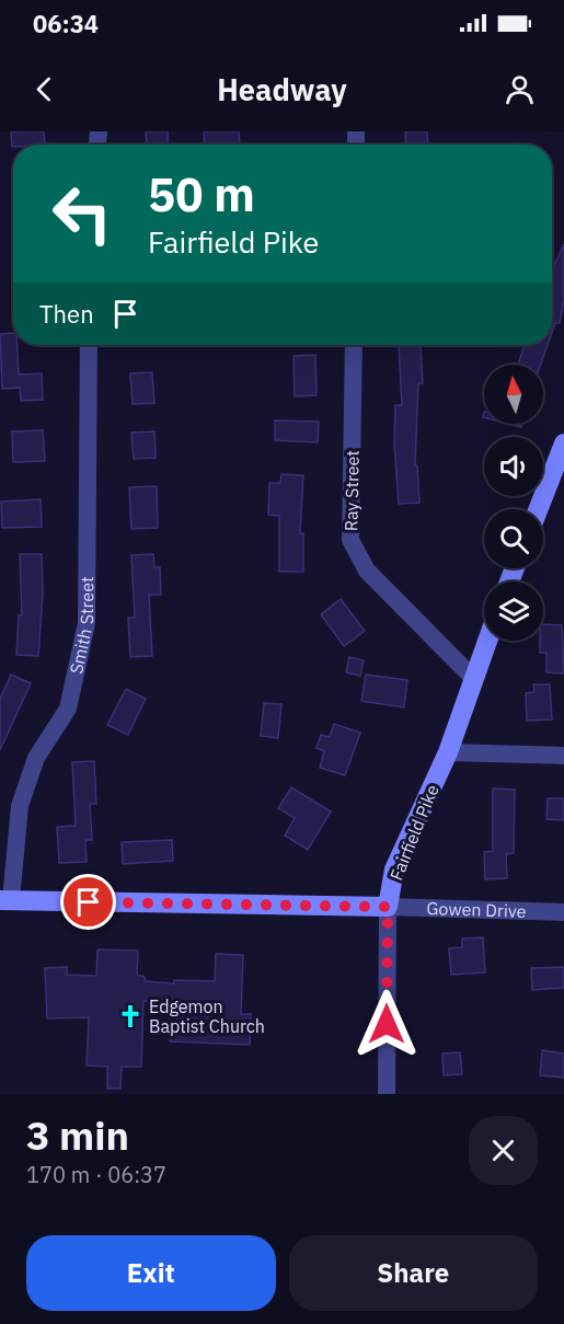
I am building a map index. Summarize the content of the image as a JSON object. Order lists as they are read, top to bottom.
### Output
{
  "streets": {
    "street": [
      "Ray Street",
      "Smith Street",
      "Fairfield Pike",
      "Gowen Drive"
    ]
  },
  "crossings": [
    ["Ray Street", "Fairfield Pike"],
    ["Fairfield Pike", "Gowen Drive"]
  ],
  "places": {
    "church": ["Edgemon Baptist Church"]
  },
  "north": "top",
  "page": {
    "status": "06:34",
    "header": "Headway",
    "turn": ["50 m", "Fairfield Pike"],
    "then": "Then",
    "heading": ["3 min", "170 m · 06:37"],
    "buttons": ["Exit", "Share"]
  }
}
